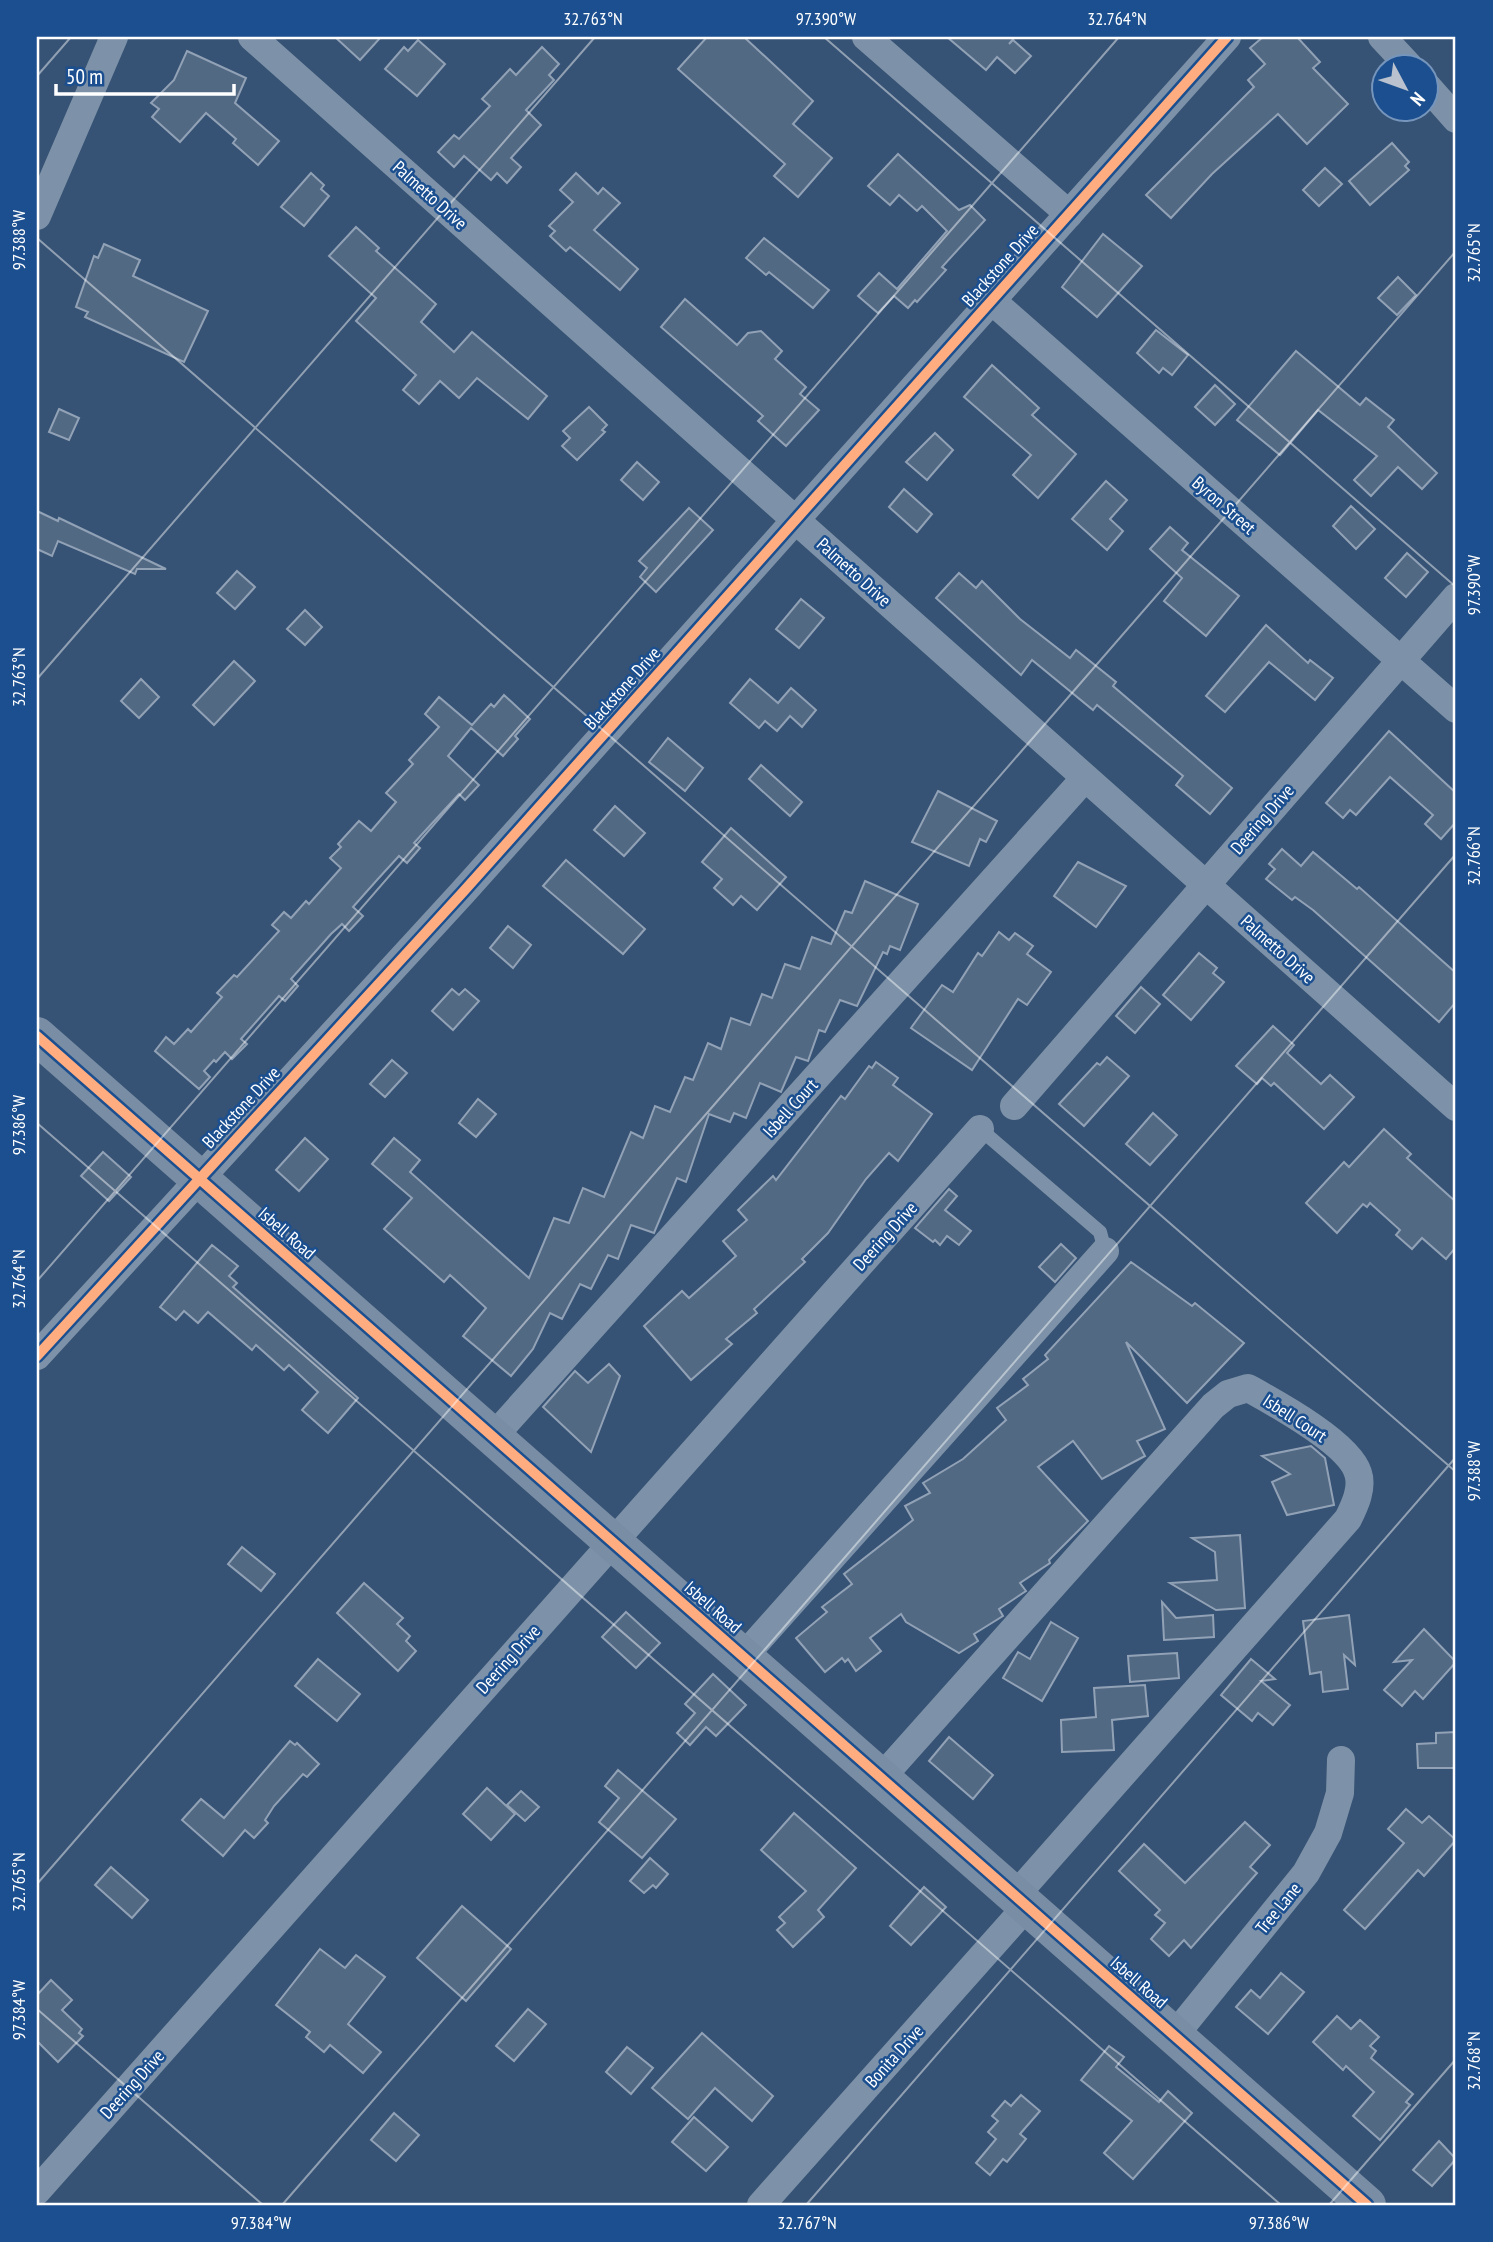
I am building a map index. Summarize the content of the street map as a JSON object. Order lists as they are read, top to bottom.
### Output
{
  "streets": {
    "street": [
      "Palmetto Drive",
      "Blackstone Drive",
      "Byron Street",
      "Deering Drive",
      "Isbell Court",
      "Isbell Road",
      "Tree Lane",
      "Bonita Drive"
    ]
  },
  "crossings": [
    ["Palmetto Drive", "Blackstone Drive"],
    ["Palmetto Drive", "Deering Drive"],
    ["Palmetto Drive", "Isbell Court"],
    ["Blackstone Drive", "Byron Street"],
    ["Blackstone Drive", "Isbell Road"],
    ["Byron Street", "Deering Drive"],
    ["Deering Drive", "Isbell Road"],
    ["Isbell Court", "Isbell Road"],
    ["Isbell Court", "Bonita Drive"],
    ["Isbell Road", "Tree Lane"],
    ["Isbell Road", "Bonita Drive"]
  ],
  "scale_bar": "50 m",
  "north": "bottom right",
  "coordinates": [
    "32.763°N",
    "97.390°W",
    "32.764°N",
    "97.388°W",
    "32.765°N",
    "32.766°N",
    "97.386°W",
    "97.384°W",
    "32.768°N",
    "32.767°N"
  ]
}
